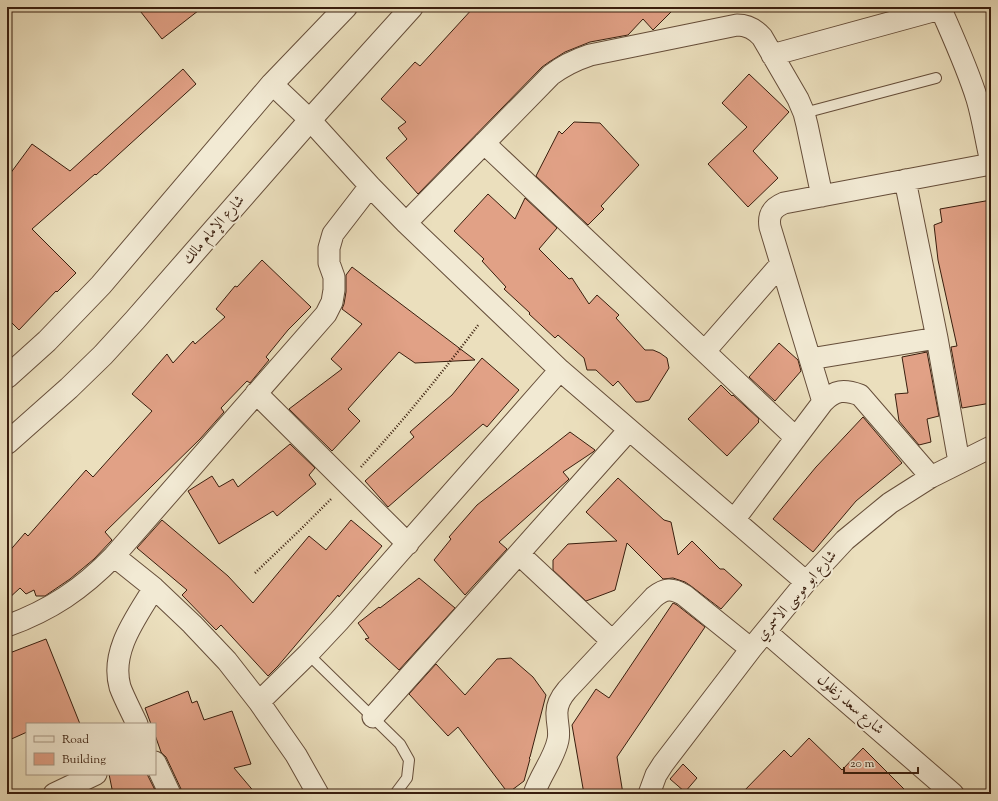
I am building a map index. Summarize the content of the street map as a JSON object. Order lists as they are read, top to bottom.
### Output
{
  "streets": {
    "street": ["شارع الإمام مالك", "شارع ابو موسى الاسمري", "شارع سعد زغلول"]
  },
  "crossings": [
    ["شارع ابو موسى الاسمري", "شارع سعد زغلول"]
  ],
  "legend": ["Road", "Building"],
  "scale_bar": "20 m"
}
